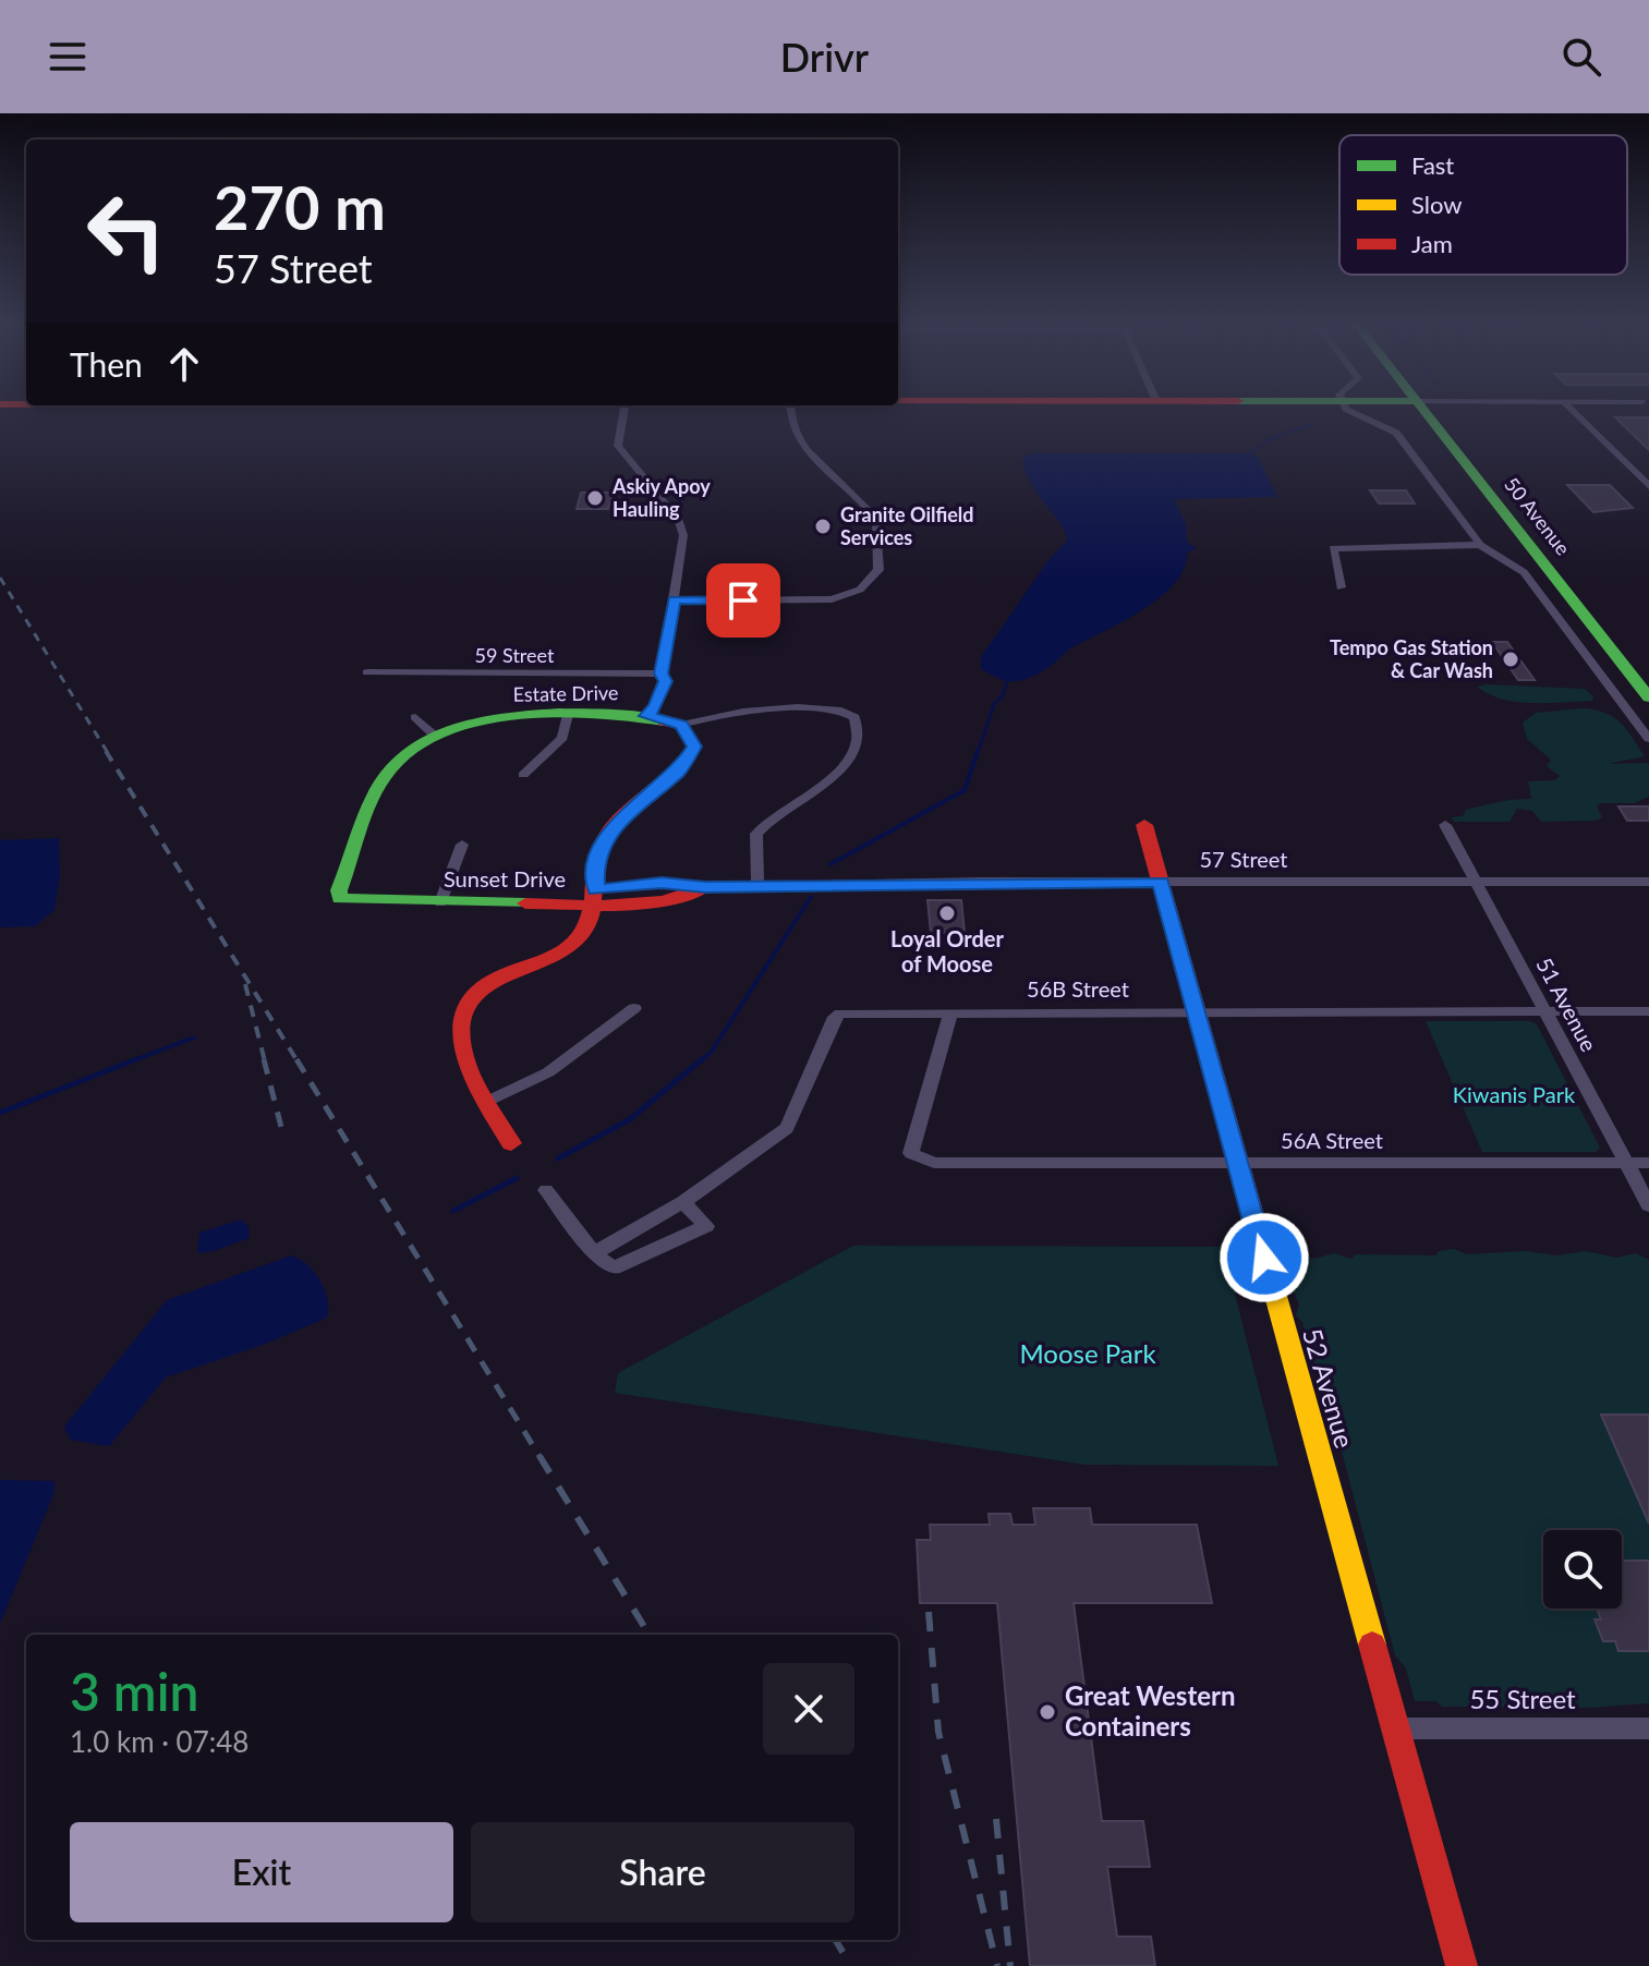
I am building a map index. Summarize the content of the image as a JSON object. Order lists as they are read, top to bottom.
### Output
{
  "streets": {
    "main road": [
      "50 Avenue",
      "Estate Drive",
      "Sunset Drive",
      "52 Avenue"
    ],
    "street": [
      "59 Street",
      "57 Street",
      "56B Street",
      "51 Avenue",
      "56A Street",
      "55 Street"
    ]
  },
  "crossings": [
    ["Estate Drive", "Sunset Drive"],
    ["57 Street", "Sunset Drive"],
    ["57 Street", "51 Avenue"],
    ["57 Street", "52 Avenue"],
    ["56B Street", "51 Avenue"],
    ["56B Street", "56A Street"],
    ["56B Street", "52 Avenue"],
    ["51 Avenue", "56A Street"],
    ["56A Street", "52 Avenue"],
    ["52 Avenue", "55 Street"]
  ],
  "parks": ["Kiwanis Park", "Moose Park"],
  "places": [
    "Askiy Apoy Hauling",
    "Granite Oilfield Services",
    "Tempo Gas Station & Car Wash",
    "Loyal Order of Moose",
    "Great Western Containers"
  ],
  "legend": ["Fast", "Slow", "Jam"],
  "page": {
    "header": "Drivr",
    "turn": ["270 m", "57 Street"],
    "then": "Then",
    "heading": ["3 min", "1.0 km · 07:48"],
    "buttons": ["Exit", "Share"]
  }
}
